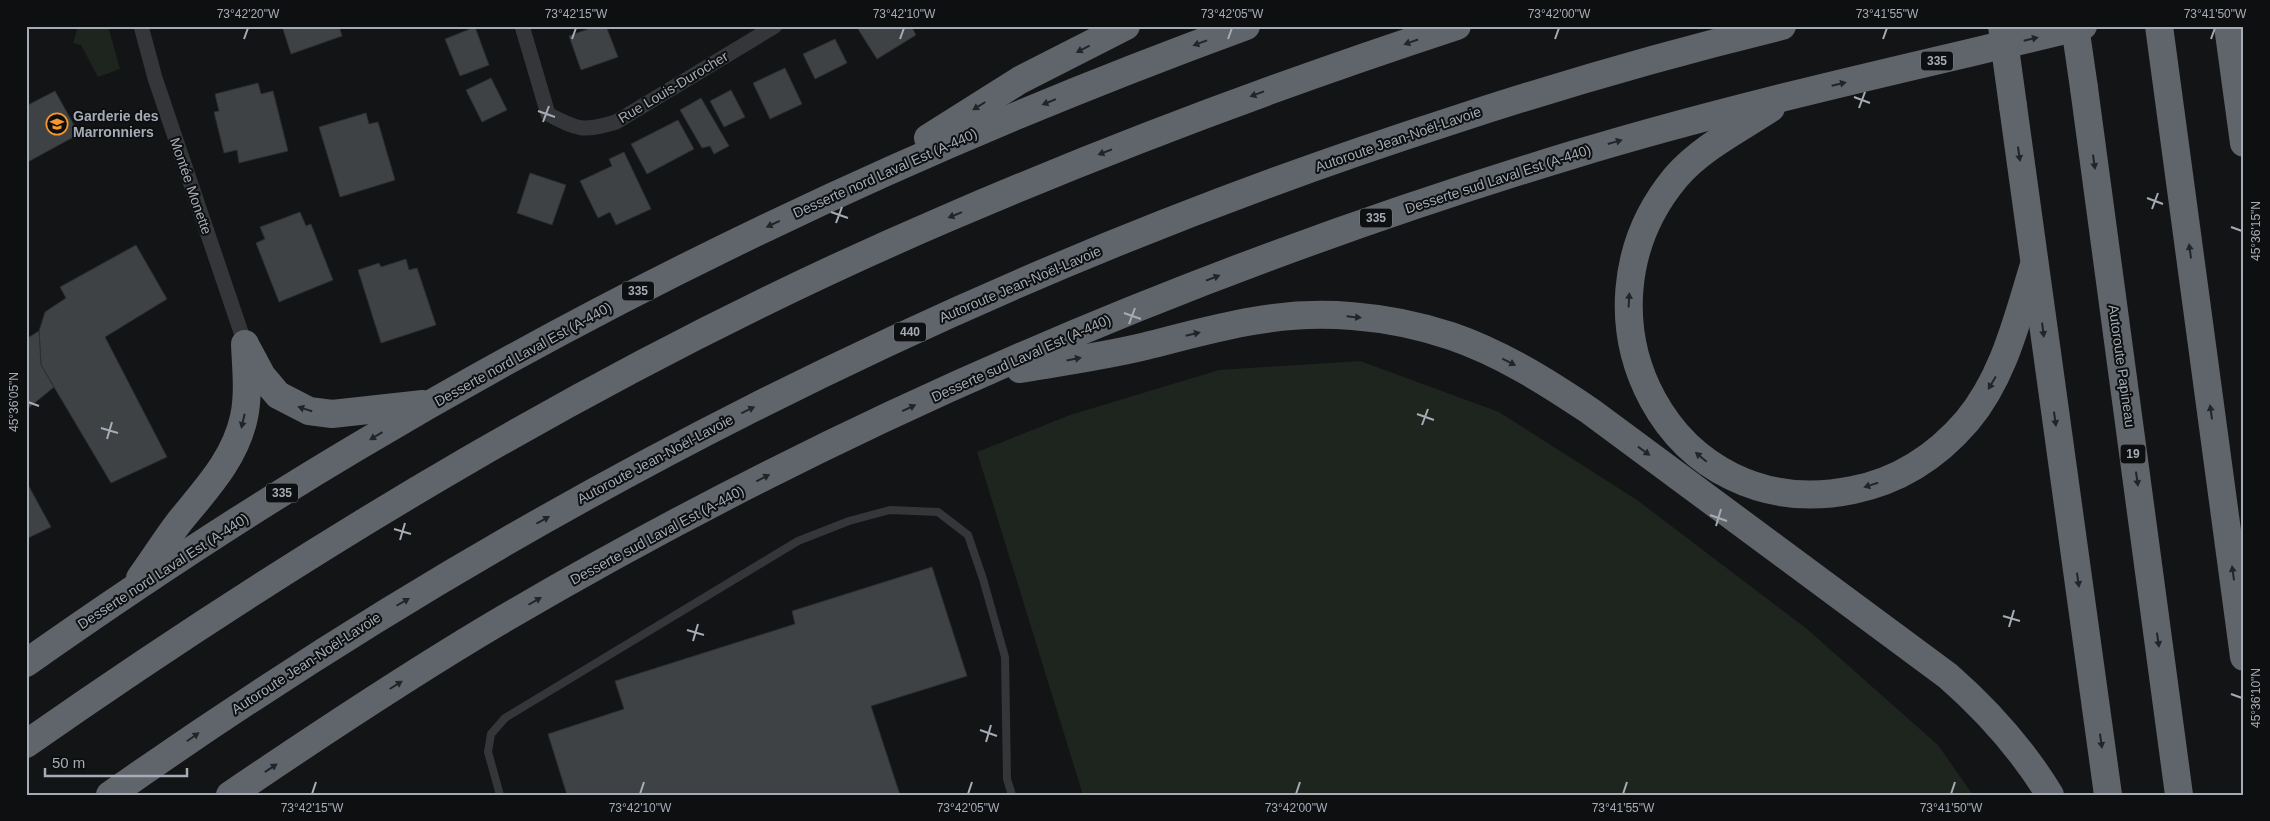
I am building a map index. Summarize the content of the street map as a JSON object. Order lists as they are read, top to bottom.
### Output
{
  "streets": {
    "highway": [
      "335",
      "Autoroute Jean-Noël-Lavoie",
      "Desserte nord Laval Est (A-440)",
      "Desserte sud Laval Est (A-440)",
      "440",
      "Autoroute Papineau",
      "19"
    ],
    "street": ["Rue Louis-Durocher", "Montée Monette"]
  },
  "crossings": [
    ["335", "Desserte nord Laval Est (A-440)"]
  ],
  "places": {
    "school or university": ["Garderie des Marronniers"]
  },
  "scale_bar": "50 m",
  "coordinates": [
    "73°42'20\"W",
    "73°42'15\"W",
    "73°42'10\"W",
    "73°42'05\"W",
    "73°42'00\"W",
    "73°41'55\"W",
    "73°41'50\"W",
    "45°36'15\"N",
    "45°36'05\"N",
    "45°36'10\"N"
  ]
}
